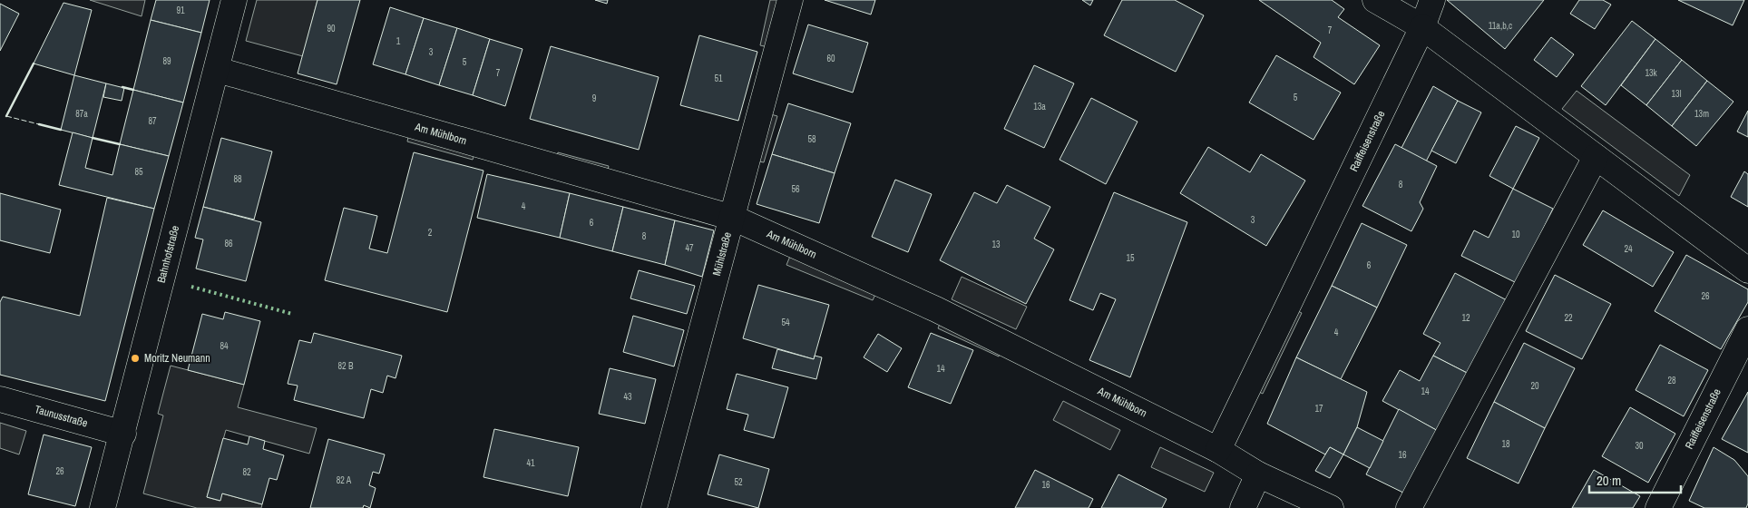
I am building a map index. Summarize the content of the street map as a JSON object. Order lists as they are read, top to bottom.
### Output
{
  "streets": {
    "street": [
      "Am Mühlborn",
      "Raiffeisenstraße",
      "Bahnhofstraße",
      "Mühlstraße",
      "Taunusstraße"
    ]
  },
  "crossings": [
    ["Am Mühlborn", "Raiffeisenstraße"],
    ["Am Mühlborn", "Bahnhofstraße"],
    ["Am Mühlborn", "Mühlstraße"],
    ["Bahnhofstraße", "Taunusstraße"]
  ],
  "places": ["Moritz Neumann"],
  "house_numbers": [
    "91",
    "11a,b,c",
    "90",
    "7",
    "1",
    "3",
    "60",
    "89",
    "5",
    "7",
    "13k",
    "51",
    "13l",
    "5",
    "9",
    "13a",
    "87a",
    "13m",
    "87",
    "58",
    "85",
    "88",
    "8",
    "56",
    "4",
    "3",
    "6",
    "2",
    "10",
    "8",
    "86",
    "13",
    "47",
    "24",
    "15",
    "6",
    "26",
    "12",
    "22",
    "54",
    "4",
    "84",
    "82 B",
    "14",
    "28",
    "20",
    "14",
    "43",
    "17",
    "18",
    "30",
    "16",
    "41",
    "26",
    "82",
    "82 A",
    "52",
    "16"
  ],
  "scale_bar": "20 m"
}
